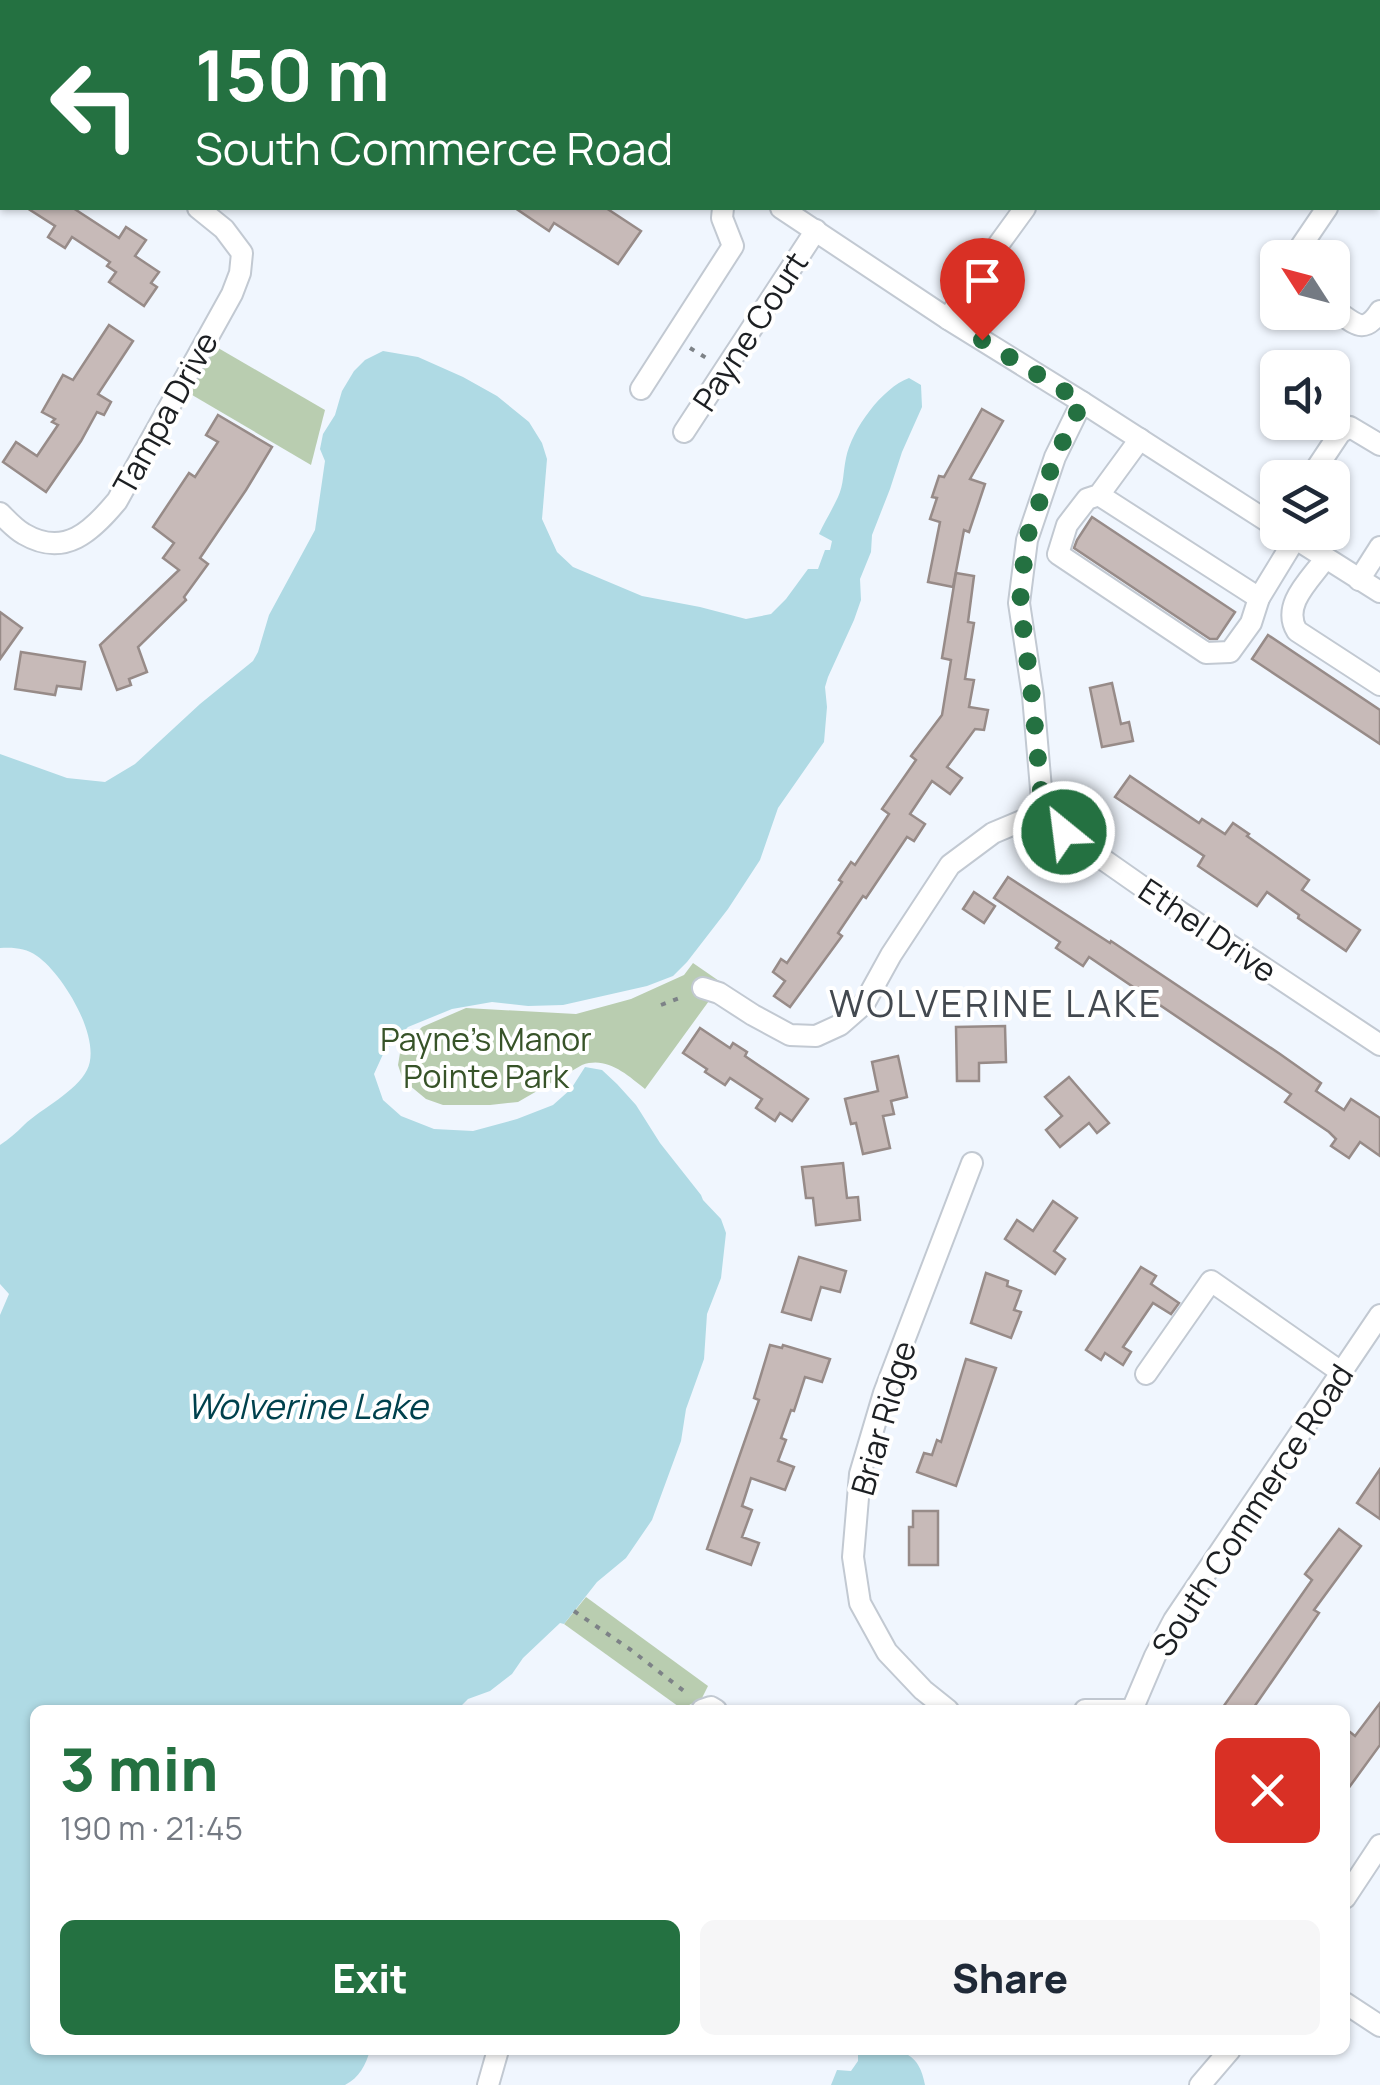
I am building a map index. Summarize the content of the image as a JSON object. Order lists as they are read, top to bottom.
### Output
{
  "streets": {
    "street": [
      "Payne Court",
      "Tampa Drive",
      "Ethel Drive",
      "Briar Ridge",
      "South Commerce Road"
    ]
  },
  "districts": ["WOLVERINE LAKE"],
  "water": ["Wolverine Lake"],
  "parks": ["Payne's Manor Pointe Park"],
  "north": "top left",
  "page": {
    "turn": ["150 m", "South Commerce Road"],
    "heading": ["3 min", "190 m · 21:45"],
    "buttons": ["Exit", "Share"]
  }
}
